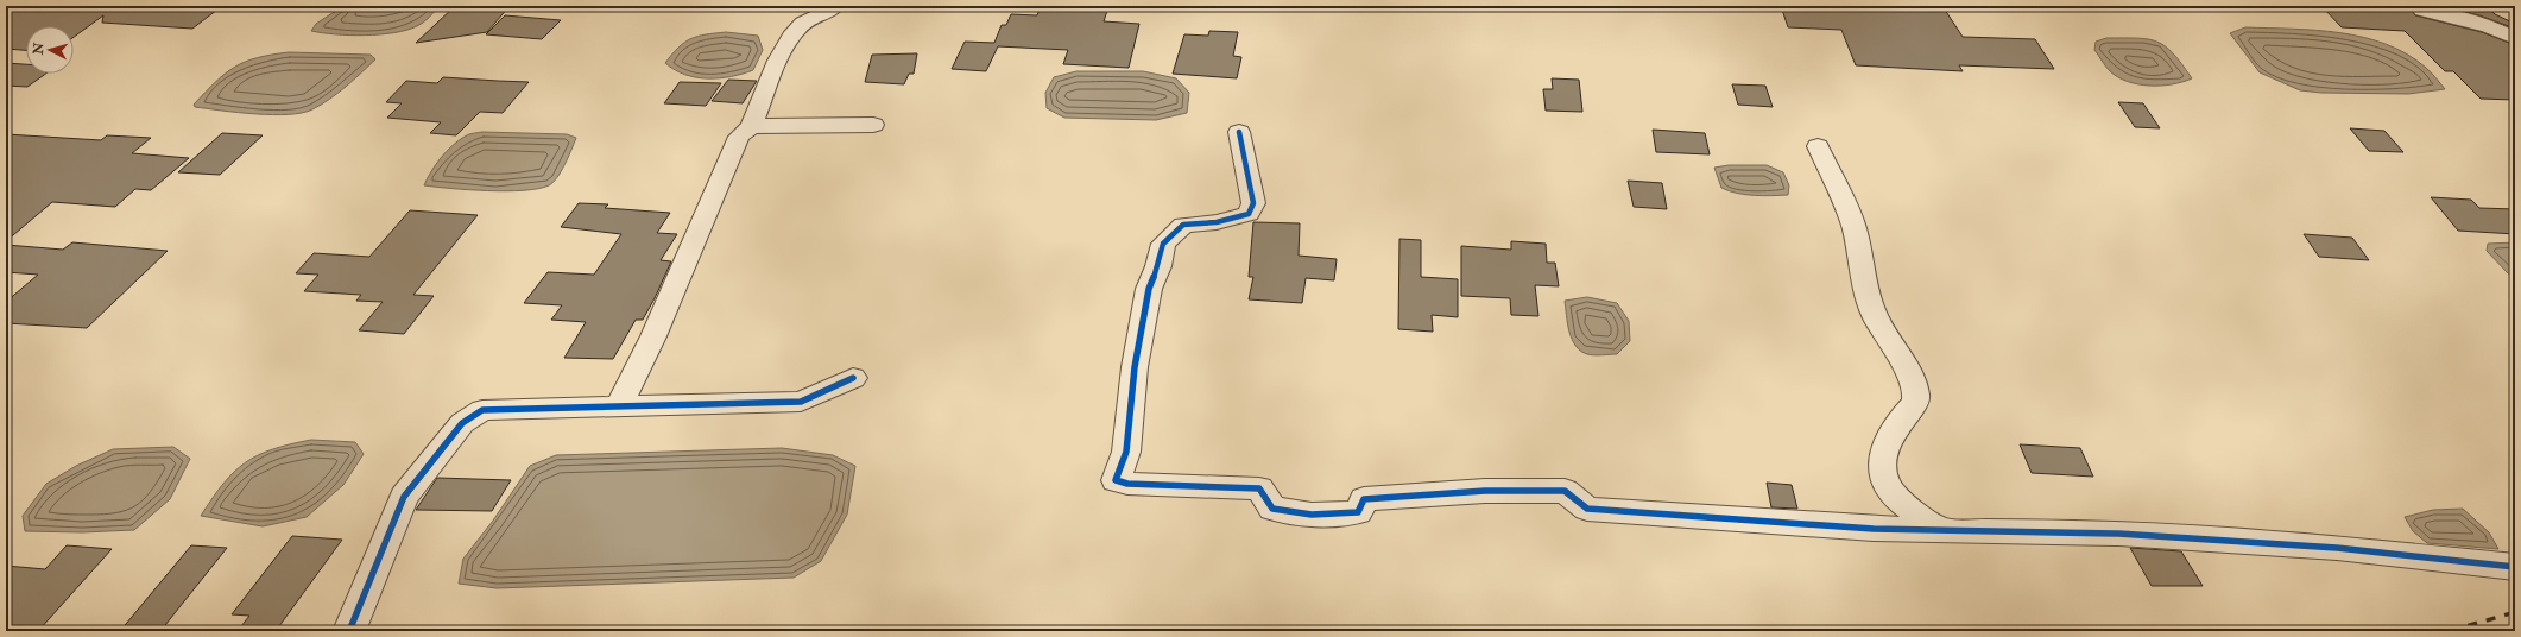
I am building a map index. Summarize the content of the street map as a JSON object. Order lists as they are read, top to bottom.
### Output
{
  "north": "left"
}
